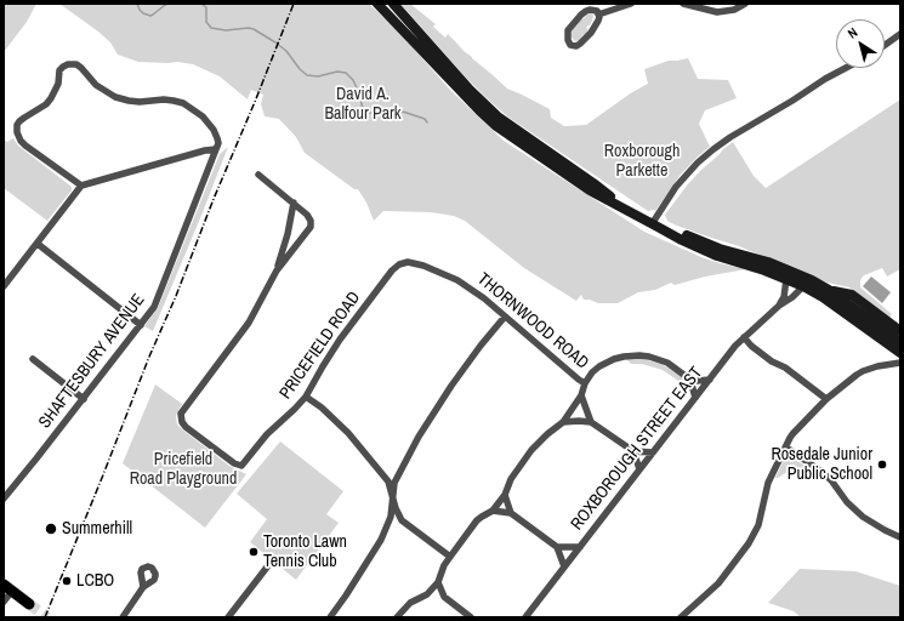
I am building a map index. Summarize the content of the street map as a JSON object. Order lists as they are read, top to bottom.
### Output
{
  "streets": {
    "street": [
      "THORNWOOD ROAD",
      "PRICEFIELD ROAD",
      "SHAFTESBURY AVENUE",
      "ROXBOROUGH STREET EAST"
    ]
  },
  "crossings": [
    ["THORNWOOD ROAD", "PRICEFIELD ROAD"],
    ["THORNWOOD ROAD", "ROXBOROUGH STREET EAST"]
  ],
  "parks": ["David A. Balfour Park", "Roxborough Parkette", "Pricefield Road Playground"],
  "places": [
    "Rosedale Junior Public School",
    "Summerhill",
    "Toronto Lawn Tennis Club",
    "LCBO"
  ],
  "north": "top left"
}
